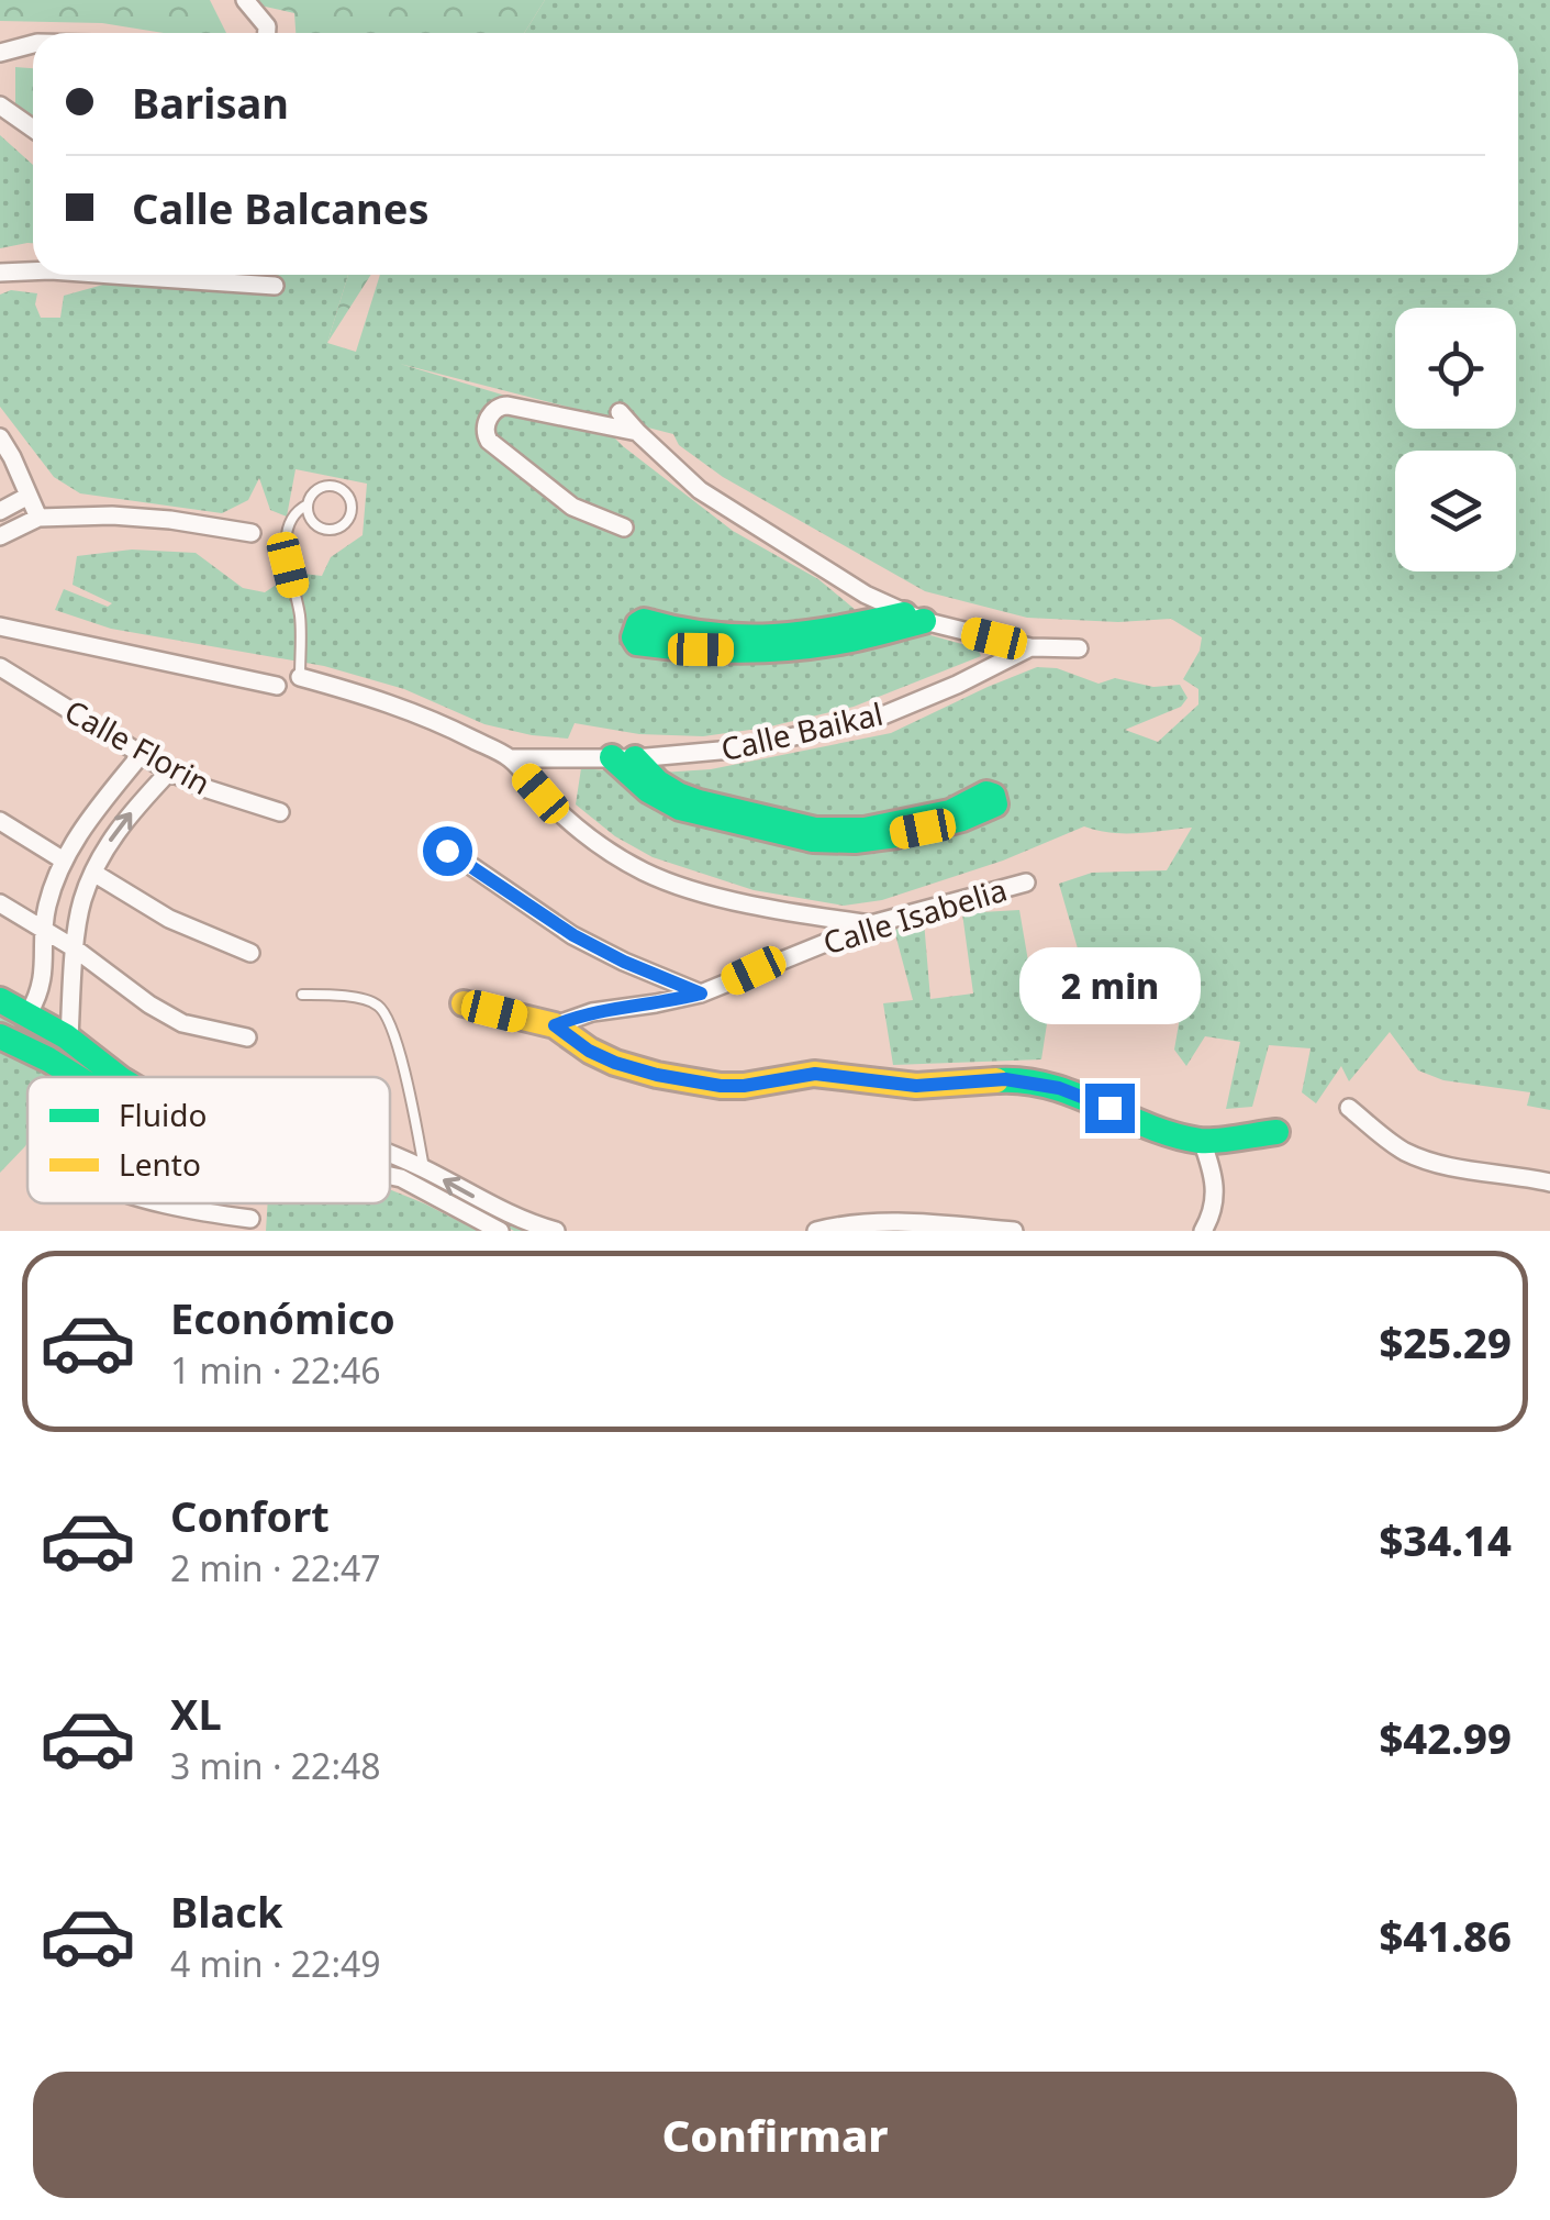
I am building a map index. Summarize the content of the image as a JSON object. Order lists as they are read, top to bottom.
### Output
{
  "streets": {
    "street": ["Calle Baikal", "Calle Florin", "Calle Isabelia"]
  },
  "legend": ["Fluido", "Lento"],
  "page": {
    "banner": ["Barisan", "Calle Balcanes"],
    "bubble": "2 min",
    "list": [
      {
        "name": "Económico",
        "note": "1 min · 22:46",
        "value": "$25.29"
      },
      {
        "name": "Confort",
        "note": "2 min · 22:47",
        "value": "$34.14"
      },
      {
        "name": "XL",
        "note": "3 min · 22:48",
        "value": "$42.99"
      },
      {
        "name": "Black",
        "note": "4 min · 22:49",
        "value": "$41.86"
      }
    ],
    "buttons": "Confirmar"
  }
}
